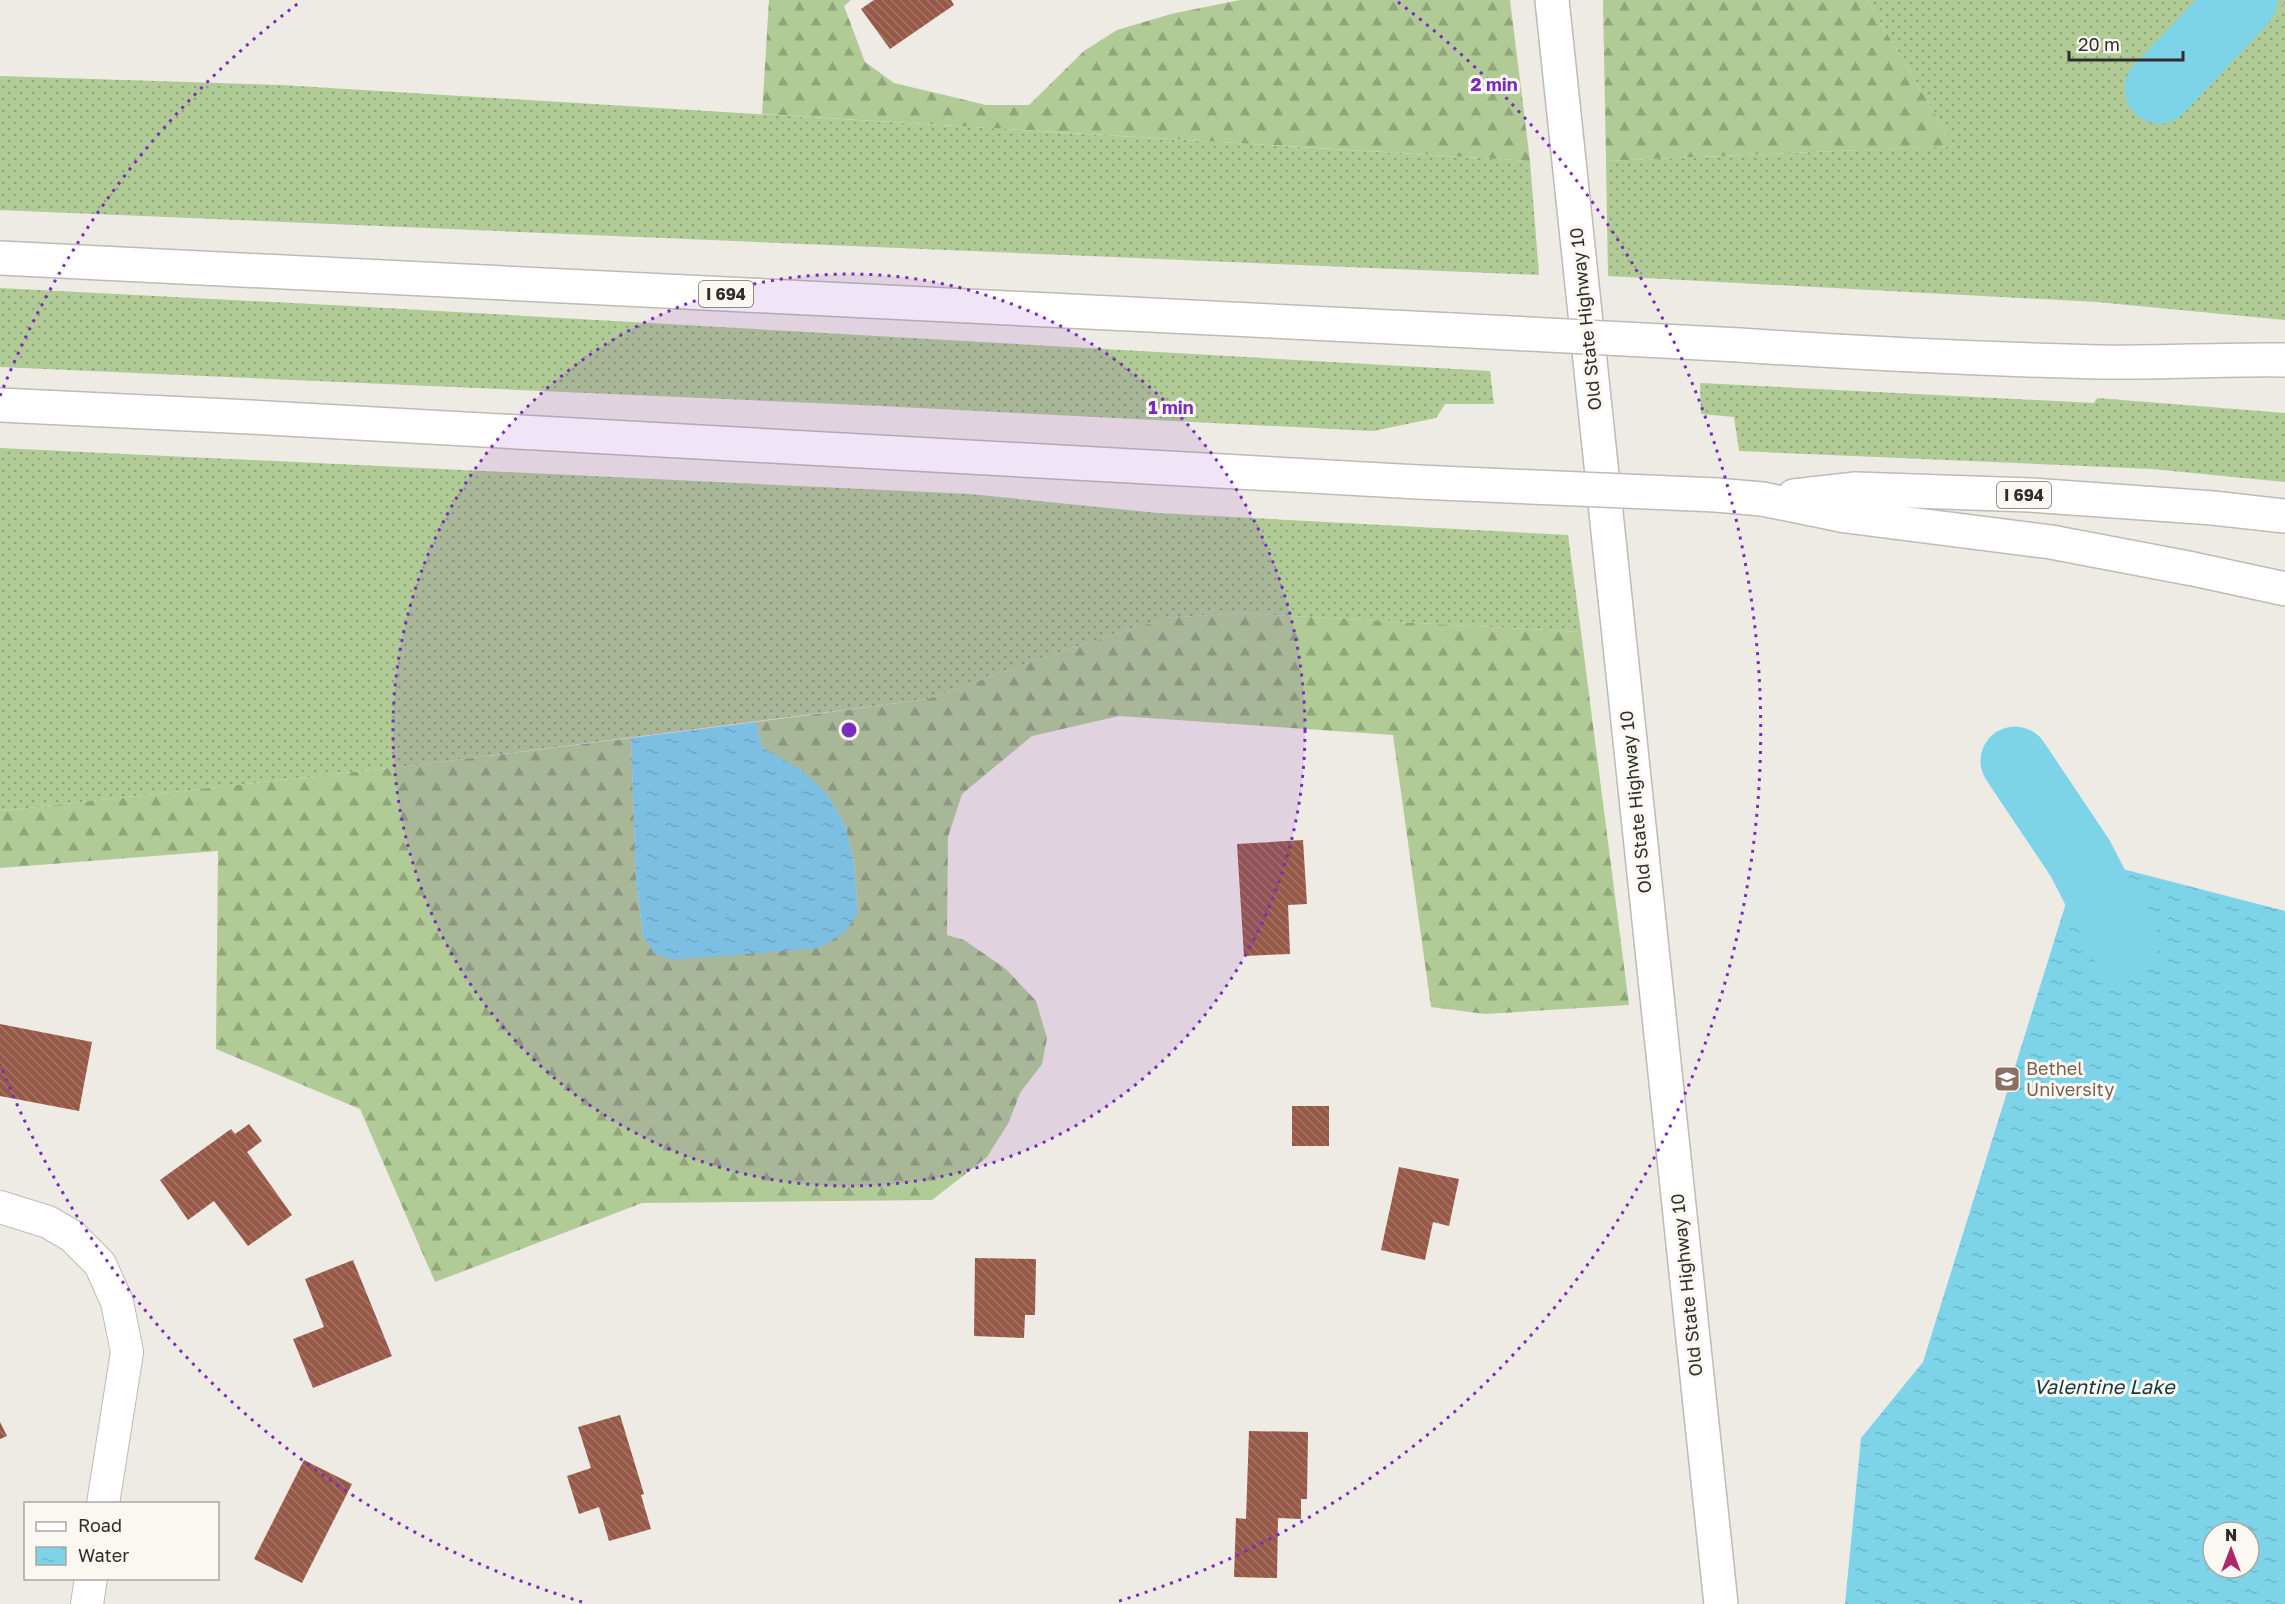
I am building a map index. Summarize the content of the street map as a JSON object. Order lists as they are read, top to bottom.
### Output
{
  "streets": {
    "main road": ["I 694", "Old State Highway 10"]
  },
  "water": ["Valentine Lake"],
  "places": {
    "school or university": ["Bethel University"]
  },
  "legend": ["Road", "Water"],
  "scale_bar": "20 m",
  "north": "top",
  "rings": ["2 min", "1 min"]
}
